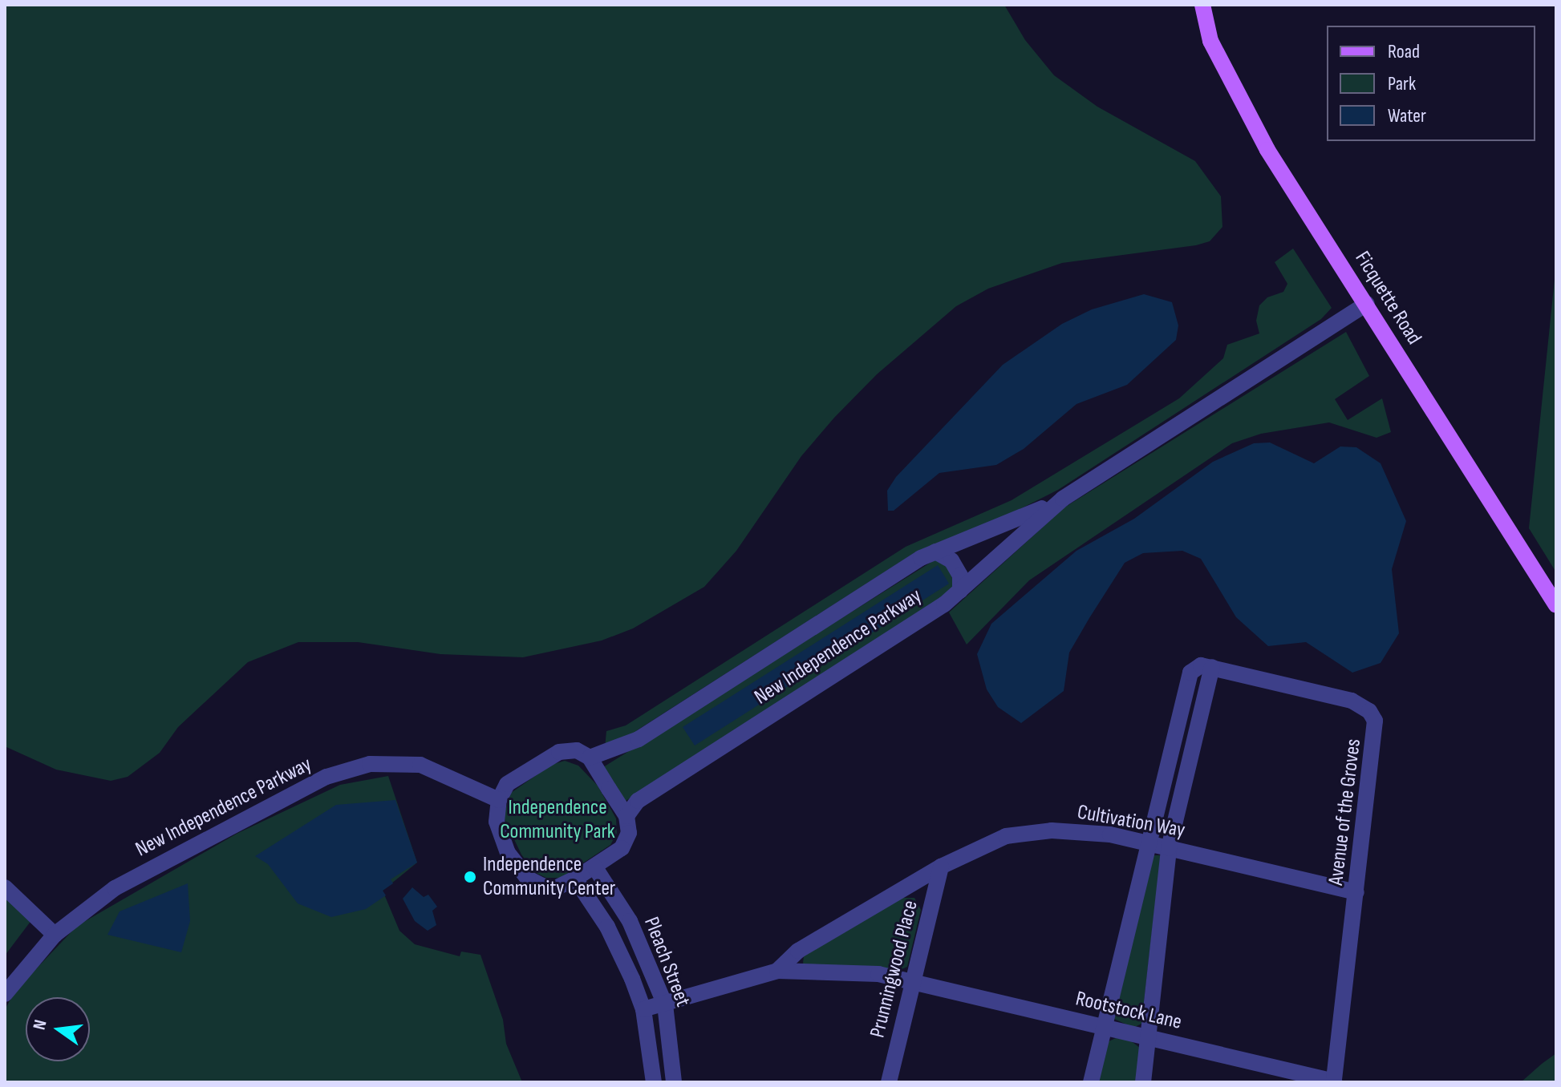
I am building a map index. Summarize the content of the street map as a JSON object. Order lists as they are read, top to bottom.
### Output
{
  "streets": {
    "main road": ["Ficquette Road"],
    "street": [
      "New Independence Parkway",
      "Avenue of the Groves",
      "Cultivation Way",
      "Pleach Street",
      "Prunningwood Place",
      "Rootstock Lane"
    ]
  },
  "crossings": [
    ["Ficquette Road", "New Independence Parkway"],
    ["New Independence Parkway", "Pleach Street"],
    ["Avenue of the Groves", "Cultivation Way"],
    ["Avenue of the Groves", "Rootstock Lane"],
    ["Cultivation Way", "Pleach Street"],
    ["Cultivation Way", "Prunningwood Place"],
    ["Cultivation Way", "Rootstock Lane"],
    ["Prunningwood Place", "Rootstock Lane"]
  ],
  "parks": ["Independence Community Park"],
  "places": ["Independence Community Center"],
  "legend": ["Road", "Park", "Water"],
  "north": "left"
}
